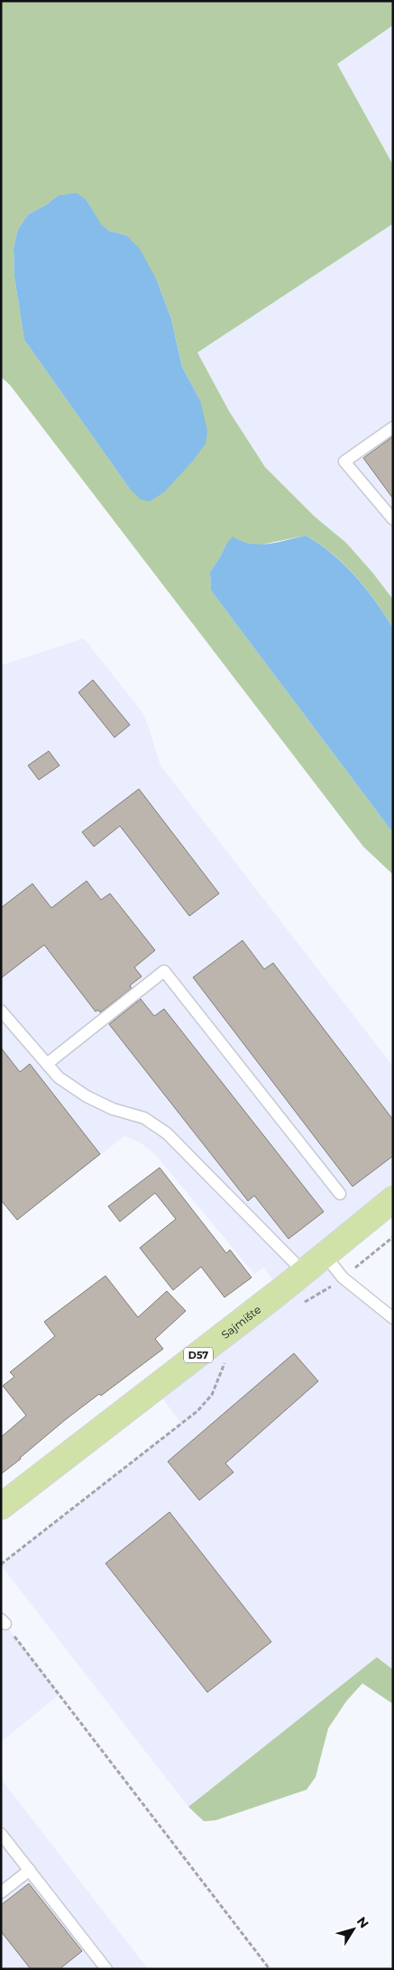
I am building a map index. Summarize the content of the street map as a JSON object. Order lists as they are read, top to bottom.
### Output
{
  "streets": {
    "main road": ["Sajmište", "D57"]
  },
  "north": "top right"
}
